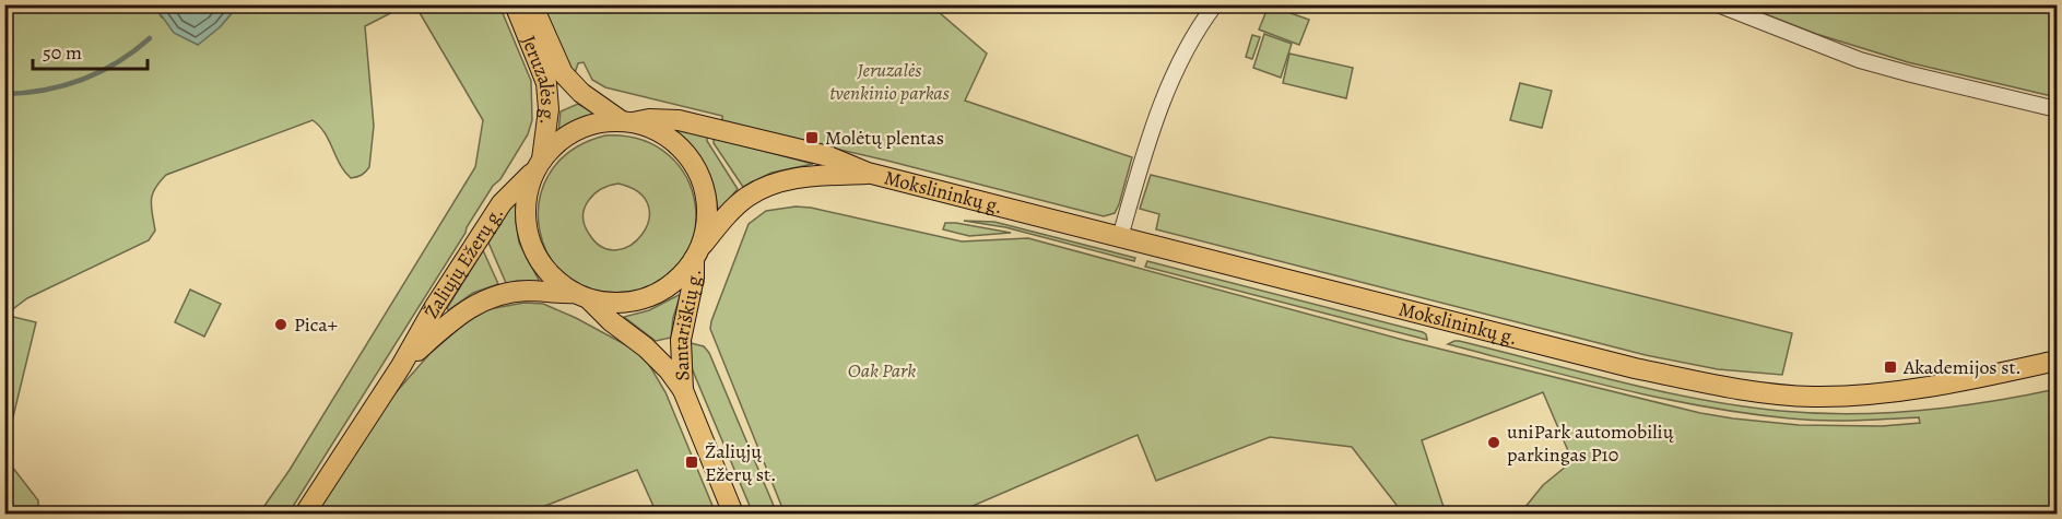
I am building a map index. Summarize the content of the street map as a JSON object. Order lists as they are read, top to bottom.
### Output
{
  "streets": {
    "main road": [
      "Jeruzalės g.",
      "Mokslininkų g.",
      "Žaliųjų Ežerų g.",
      "Santariškių g."
    ]
  },
  "crossings": [
    ["Jeruzalės g.", "Mokslininkų g."],
    ["Jeruzalės g.", "Žaliųjų Ežerų g."],
    ["Jeruzalės g.", "Santariškių g."],
    ["Mokslininkų g.", "Žaliųjų Ežerų g."],
    ["Mokslininkų g.", "Santariškių g."],
    ["Žaliųjų Ežerų g.", "Santariškių g."]
  ],
  "parks": ["Jeruzalės tvenkinio parkas", "Oak Park"],
  "places": {
    "transit": ["Molėtų plentas", "Akademijos st.", "Žaliųjų Ežerų st."],
    "other": ["Pica+", "uniPark automobilių parkingas P10"]
  },
  "scale_bar": "50 m"
}
